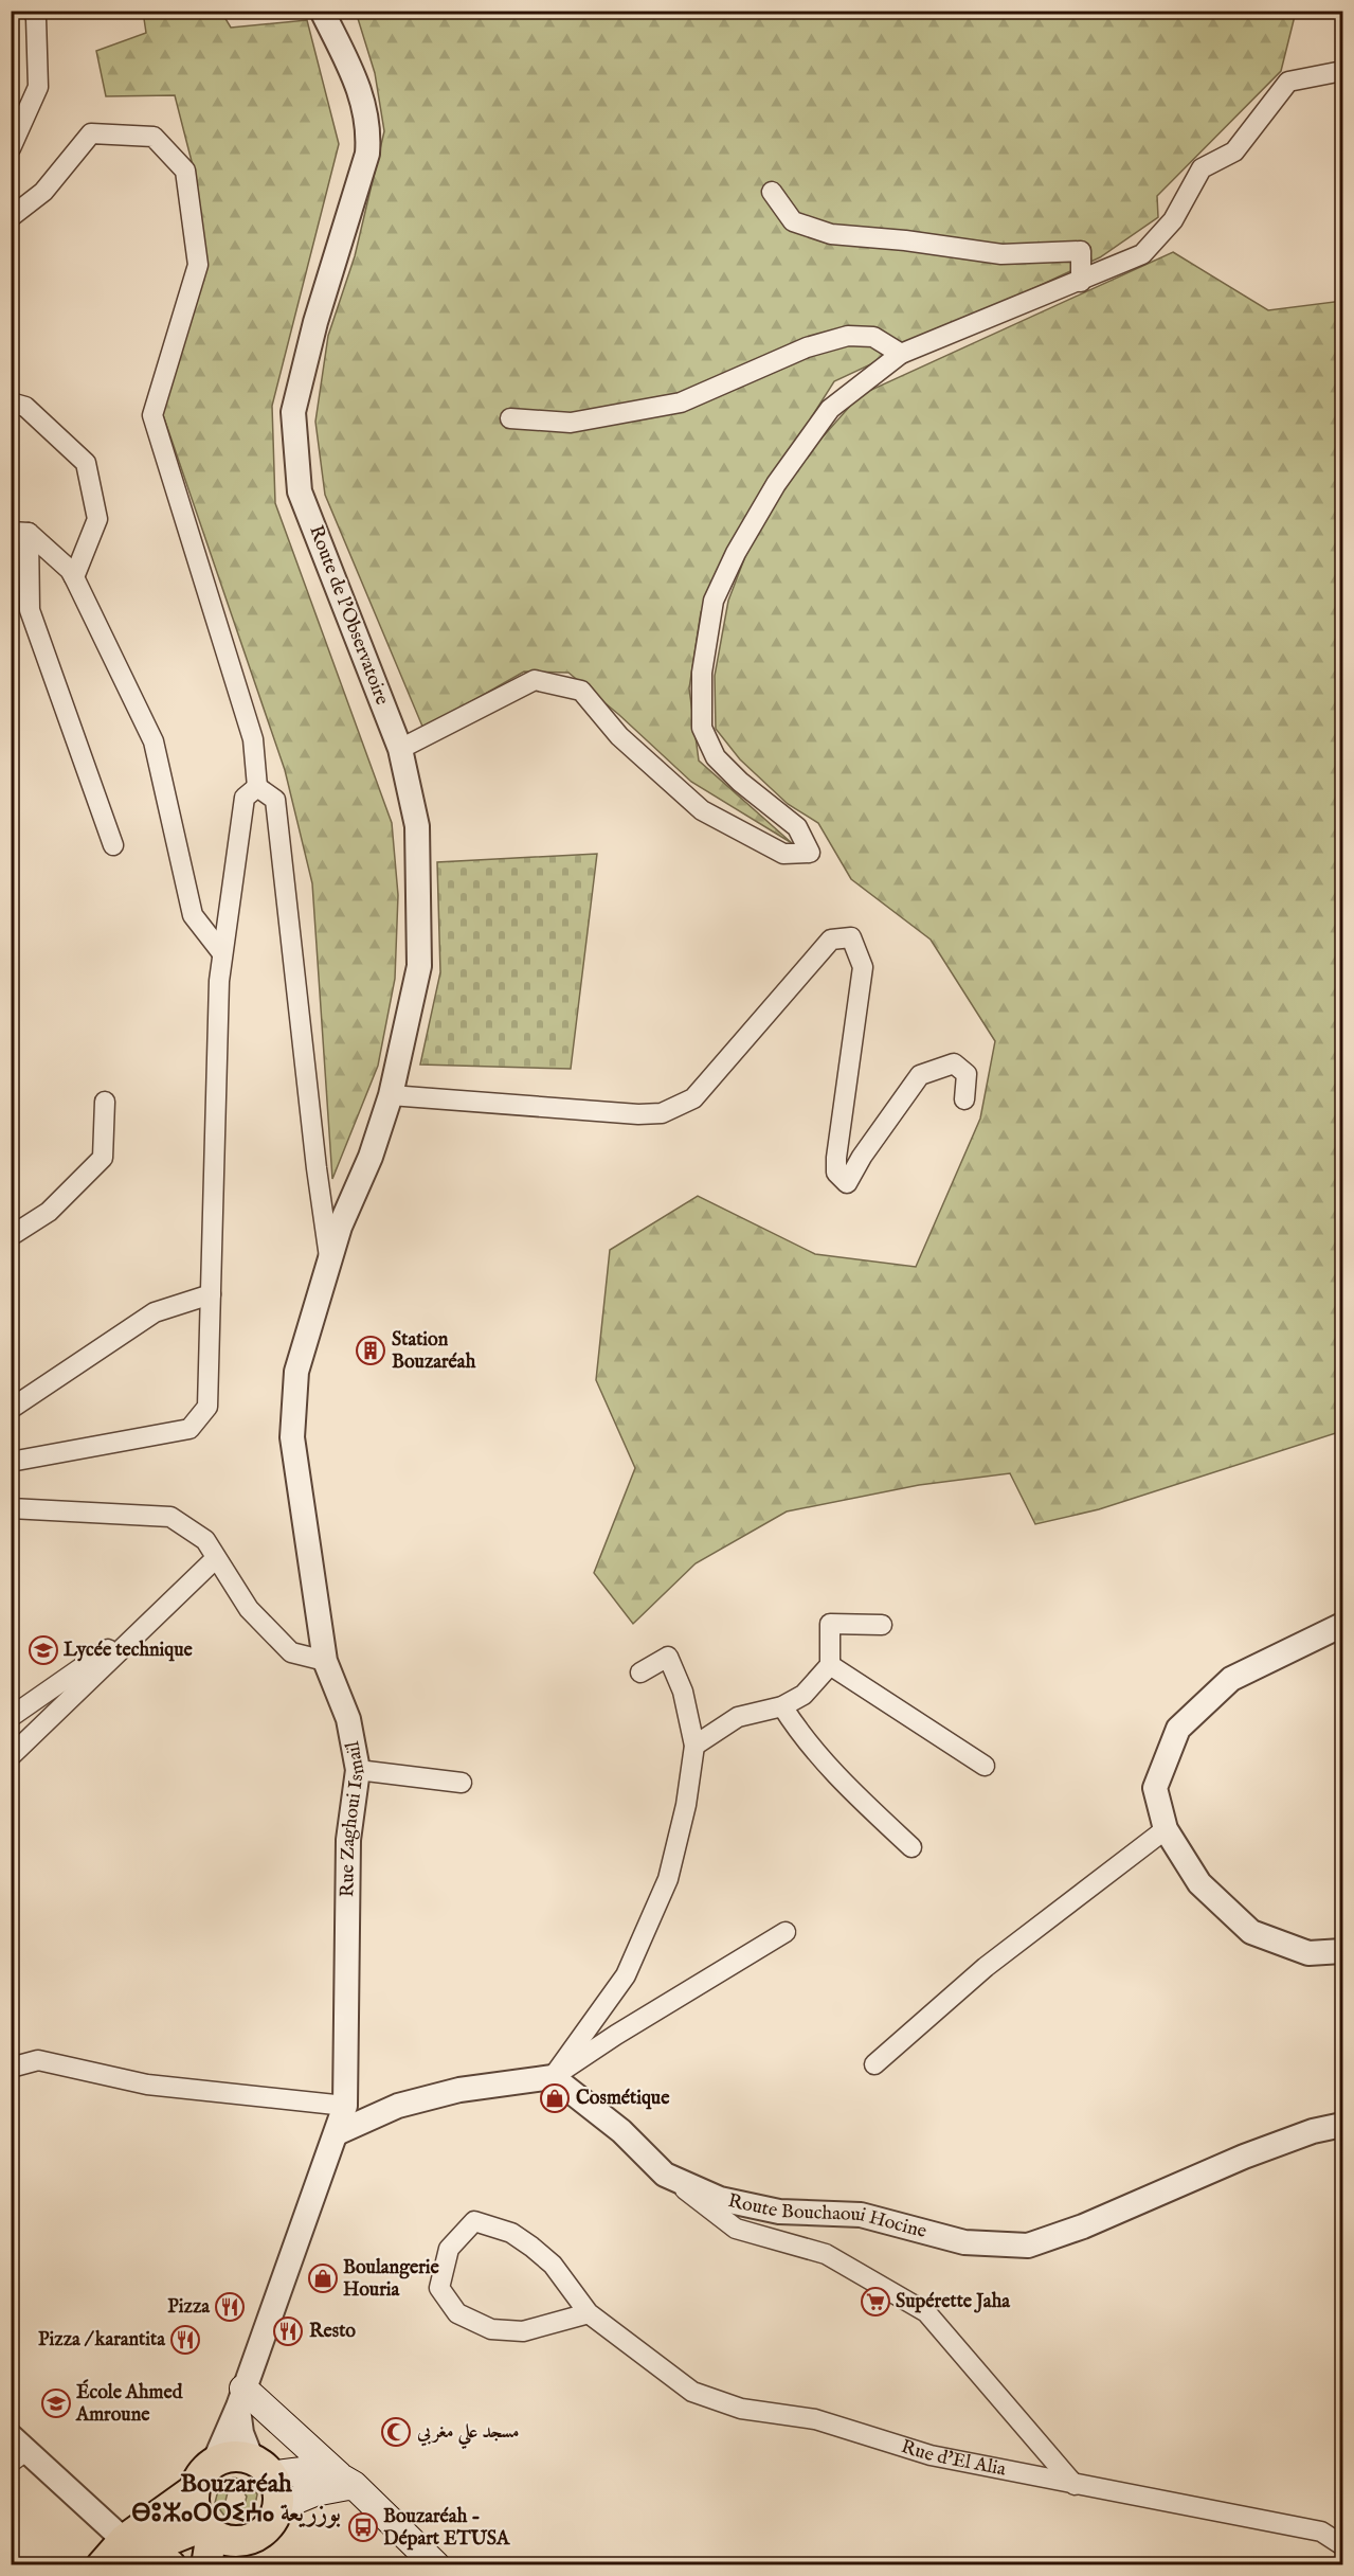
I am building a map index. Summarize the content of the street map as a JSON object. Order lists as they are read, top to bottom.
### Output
{
  "streets": {
    "street": [
      "Route de l'Observatoire",
      "Rue Zaghoui Ismaïl",
      "Route Bouchaoui Hocine",
      "Rue d'El Alia"
    ]
  },
  "crossings": [
    ["Route de l'Observatoire", "Rue Zaghoui Ismaïl"]
  ],
  "districts": ["Bouzaréah ⴱⵓⵣⴰⵔⵔⵉⵄⴰ بوزريعة"],
  "places": {
    "building": ["Station Bouzaréah"],
    "school or university": ["Lycée technique", "École Ahmed Amroune"],
    "shop": ["Cosmétique", "Boulangerie Houria"],
    "supermarket": ["Supérette Jaha"],
    "restaurant": ["Pizza", "Resto", "Pizza / karantita"],
    "mosque": ["مسجد علي مغربي"],
    "bus stop": ["Bouzaréah - Départ ETUSA"]
  }
}
